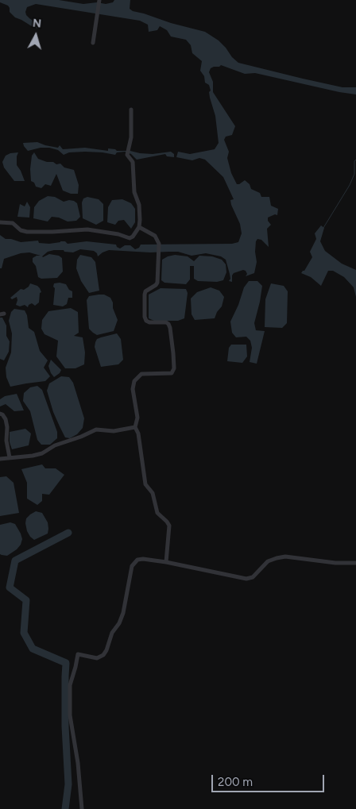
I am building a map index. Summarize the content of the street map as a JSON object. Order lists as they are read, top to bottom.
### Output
{
  "scale_bar": "200 m",
  "north": "top"
}
